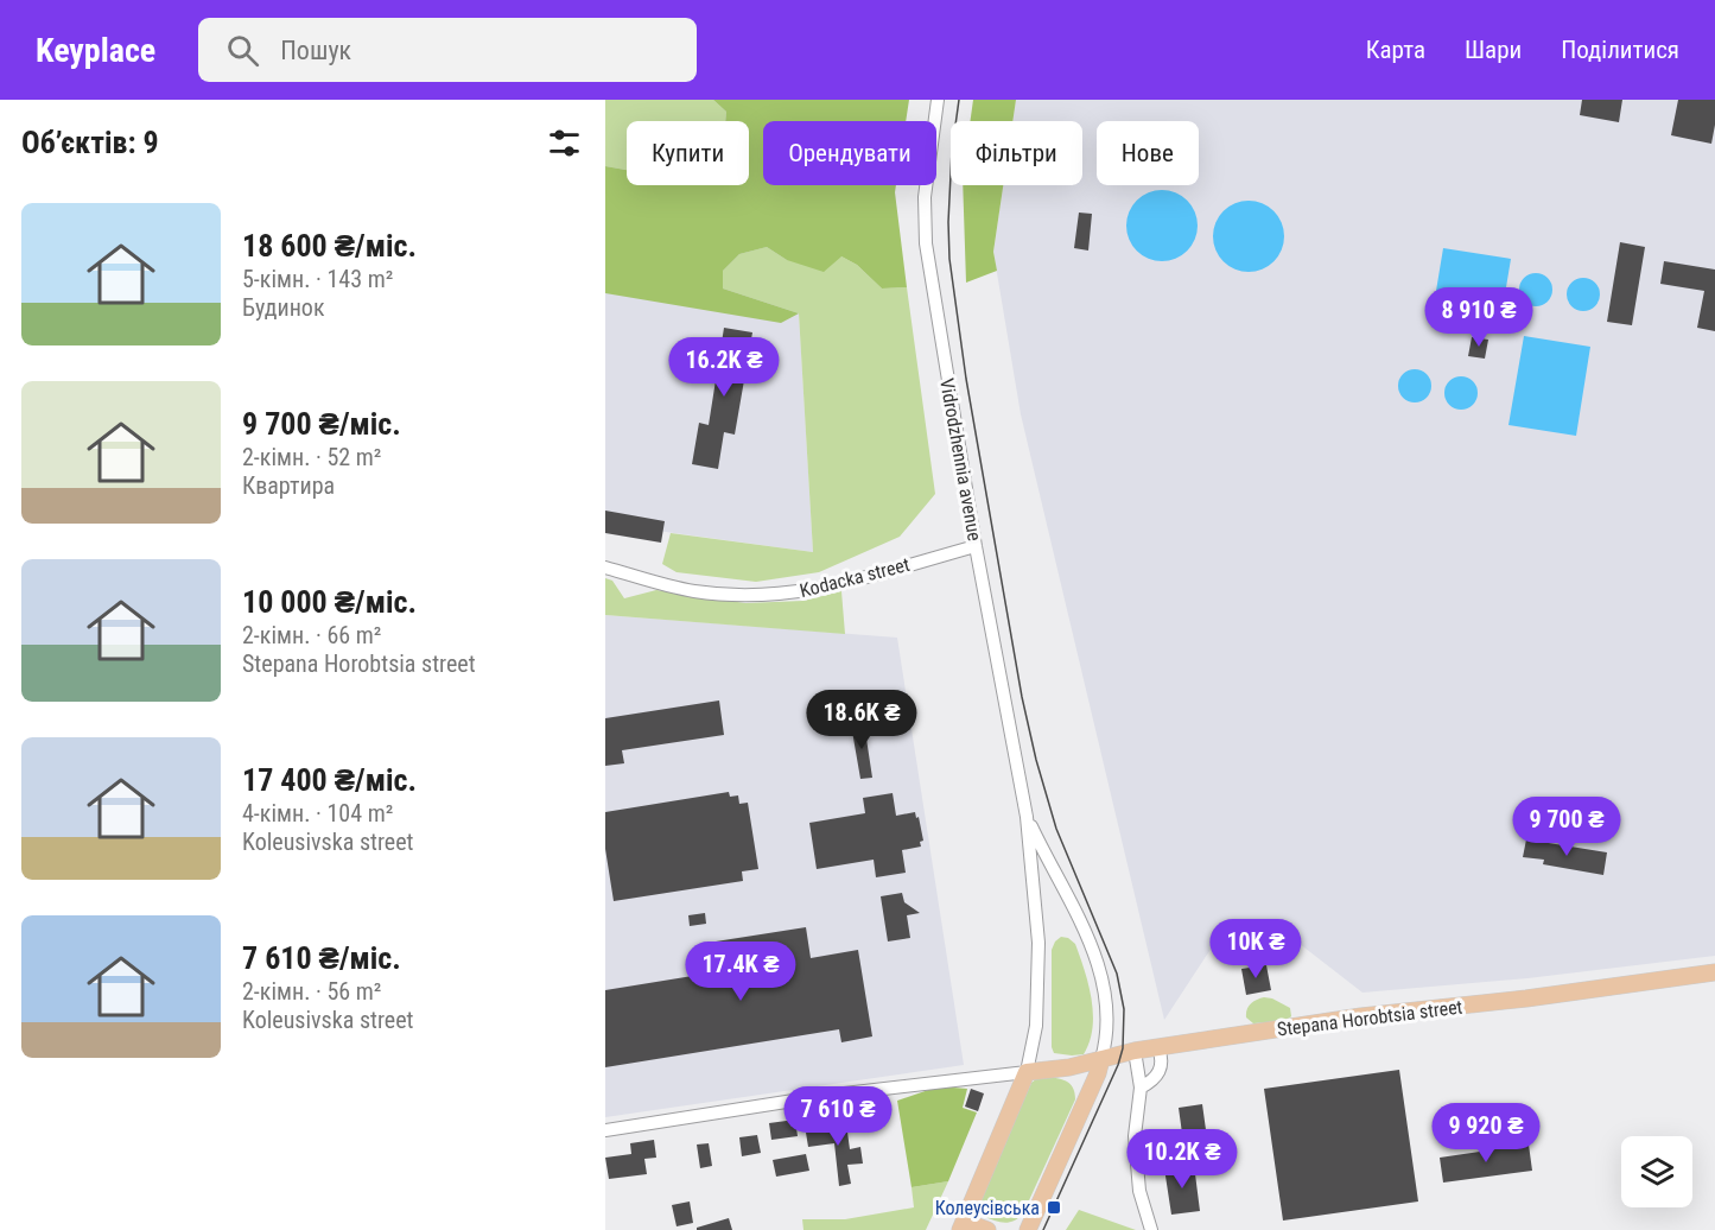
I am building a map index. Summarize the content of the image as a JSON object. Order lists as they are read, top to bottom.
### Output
{
  "streets": {
    "main road": ["Vidrodzhennia avenue", "Stepana Horobtsia street"],
    "street": ["Kodacka street"]
  },
  "crossings": [
    ["Vidrodzhennia avenue", "Kodacka street"],
    ["Vidrodzhennia avenue", "Stepana Horobtsia street"]
  ],
  "places": {
    "transit": ["Колеусівська"]
  },
  "page": {
    "header": "Keyplace",
    "search": "Пошук",
    "nav": ["Карта", "Шари", "Поділитися"],
    "heading": "Об’єктів: 9",
    "chip": [
      "Купити",
      "Орендувати",
      "Фільтри",
      "Нове"
    ],
    "list": [
      {
        "name": "18 600 ₴/міс.",
        "note": "5-кімн. · 143 m² · Будинок"
      },
      {
        "name": "9 700 ₴/міс.",
        "note": "2-кімн. · 52 m² · Квартира"
      },
      {
        "name": "10 000 ₴/міс.",
        "note": "2-кімн. · 66 m² · Stepana Horobtsia street"
      },
      {
        "name": "17 400 ₴/міс.",
        "note": "4-кімн. · 104 m² · Koleusivska street"
      },
      {
        "name": "7 610 ₴/міс.",
        "note": "2-кімн. · 56 m² · Koleusivska street"
      }
    ],
    "price": [
      "8 910 ₴",
      "16.2K ₴",
      "18.6K ₴",
      "9 700 ₴",
      "10K ₴",
      "17.4K ₴",
      "7 610 ₴",
      "9 920 ₴",
      "10.2K ₴"
    ]
  }
}
